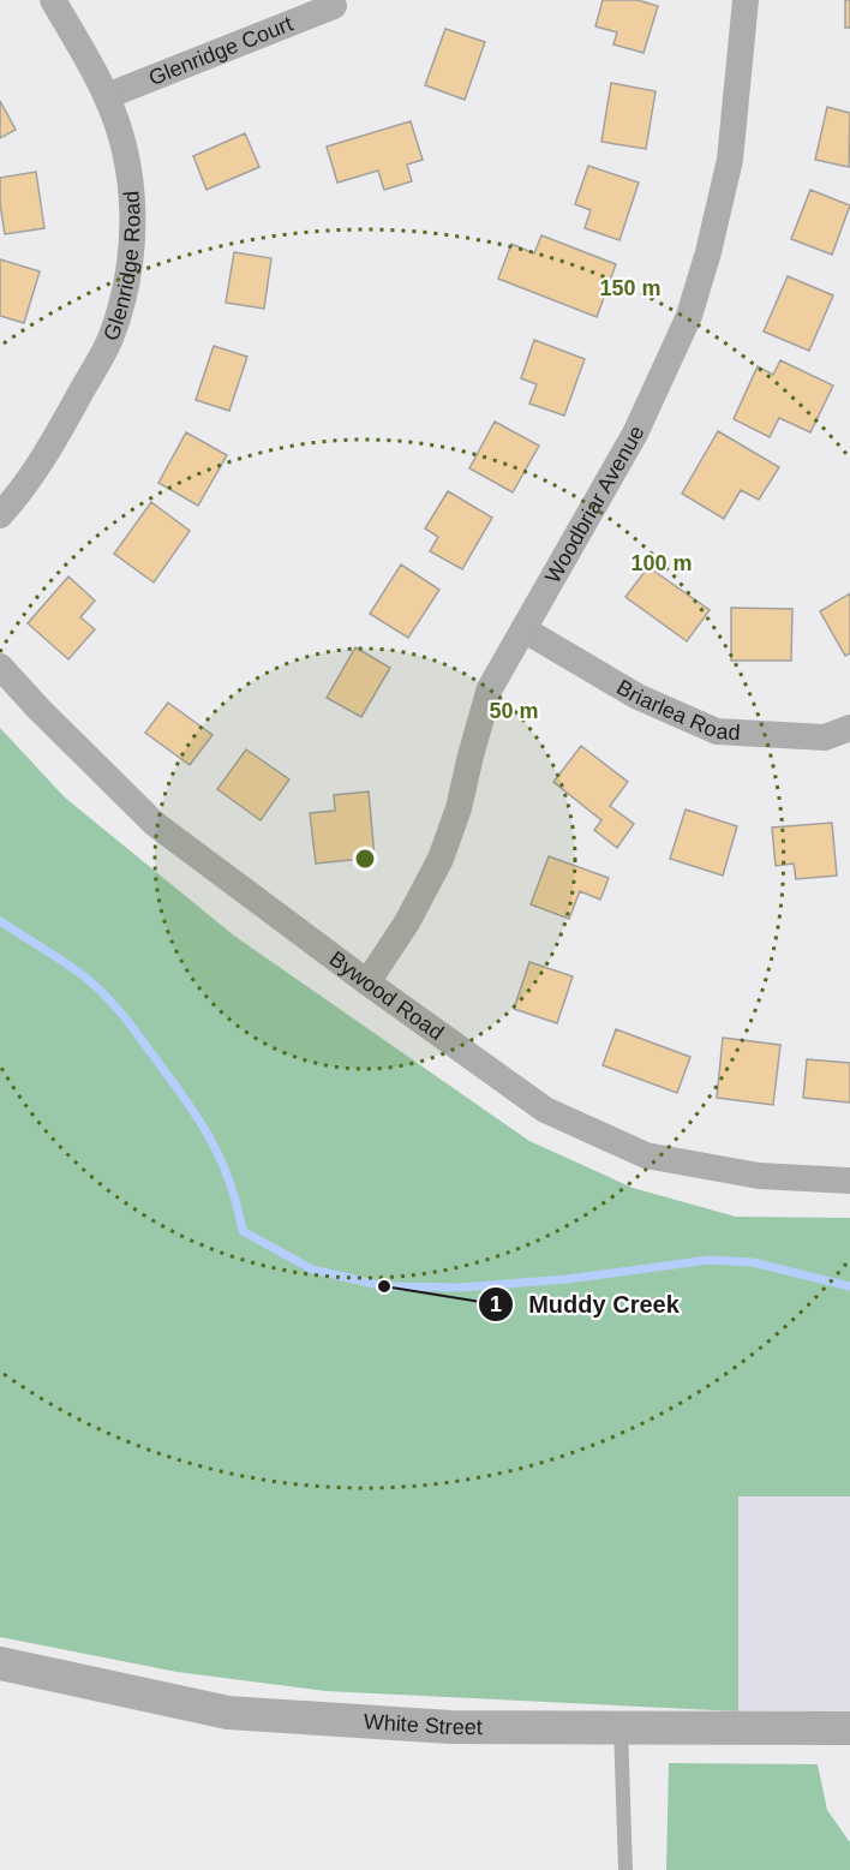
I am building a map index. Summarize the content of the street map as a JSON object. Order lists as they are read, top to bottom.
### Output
{
  "streets": {
    "street": [
      "Glenridge Court",
      "Glenridge Road",
      "Woodbriar Avenue",
      "Briarlea Road",
      "Bywood Road",
      "White Street"
    ]
  },
  "crossings": [
    ["Glenridge Court", "Glenridge Road"],
    ["Woodbriar Avenue", "Briarlea Road"],
    ["Woodbriar Avenue", "Bywood Road"]
  ],
  "places": ["Muddy Creek"],
  "rings": ["150 m", "100 m", "50 m"]
}
